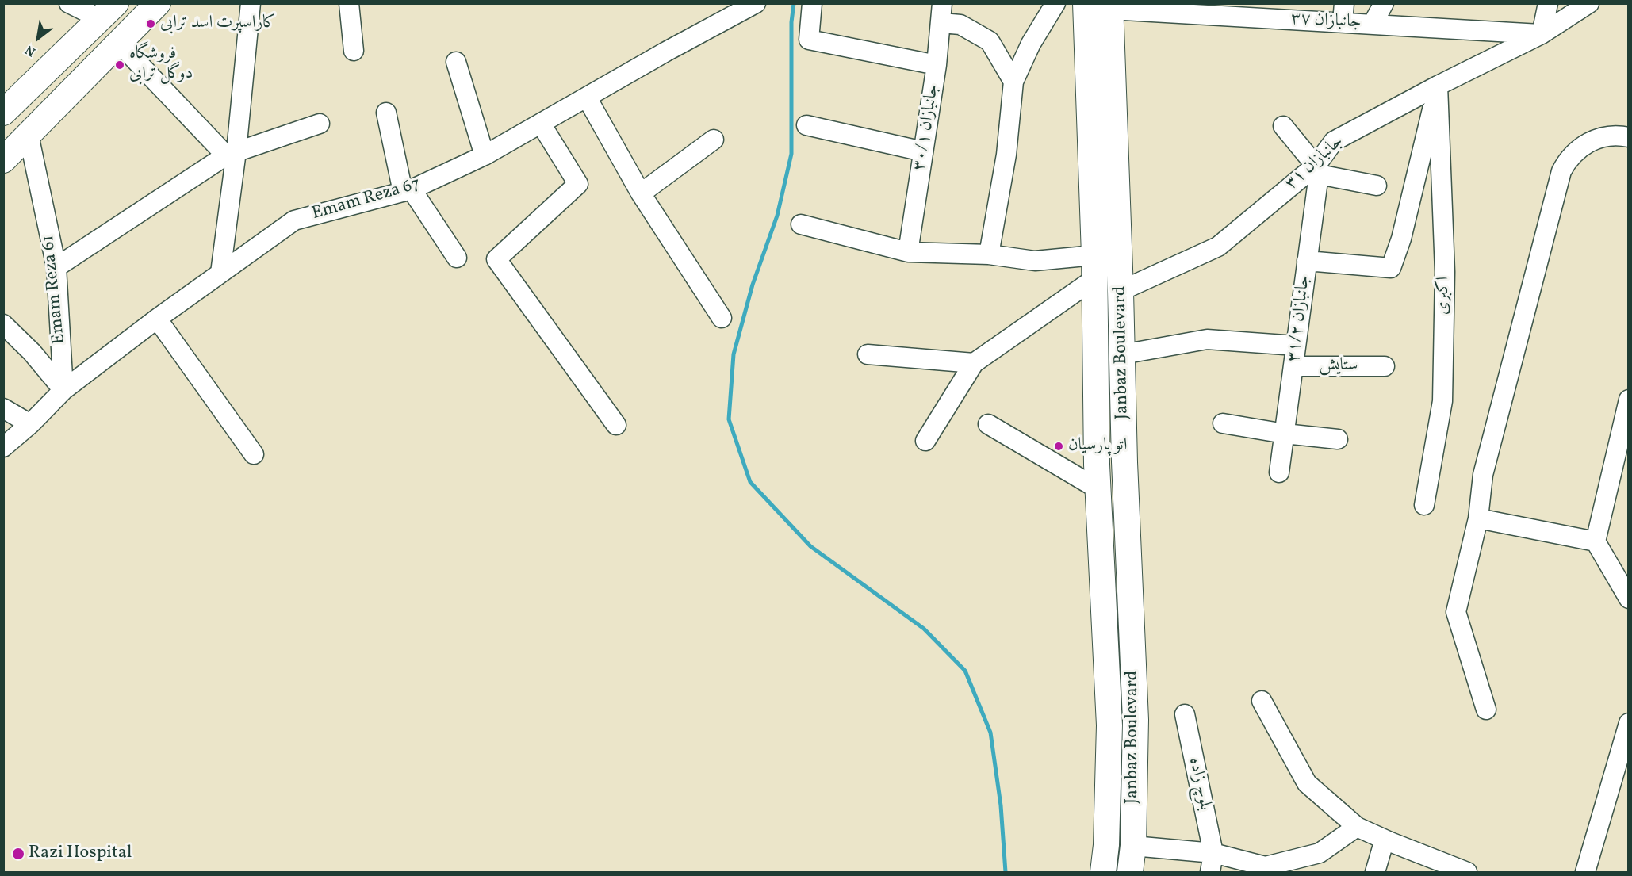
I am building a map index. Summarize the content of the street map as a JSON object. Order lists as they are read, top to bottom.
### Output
{
  "streets": {
    "main road": ["Janbaz Boulevard"],
    "street": [
      "جانبازان ۳۷",
      "جانبازان ۳۰/۱",
      "جانبازان ۳۱",
      "Emam Reza 67",
      "Emam Reza 61",
      "اکبری",
      "جانبازان ۳۱/۲",
      "ستایش",
      "بلوچ زاده"
    ]
  },
  "crossings": [
    ["جانبازان ۳۷", "جانبازان ۳۱"],
    ["جانبازان ۳۷", "Janbaz Boulevard"],
    ["جانبازان ۳۱", "اکبری"],
    ["جانبازان ۳۱", "جانبازان ۳۱/۲"],
    ["جانبازان ۳۱", "Janbaz Boulevard"],
    ["Emam Reza 67", "Emam Reza 61"],
    ["جانبازان ۳۱/۲", "ستایش"]
  ],
  "places": [
    "کاراسپرت اسد ترابی",
    "فروشگاه دوگل ترابی",
    "اتو پارسیان",
    "Razi Hospital"
  ],
  "north": "bottom left"
}
